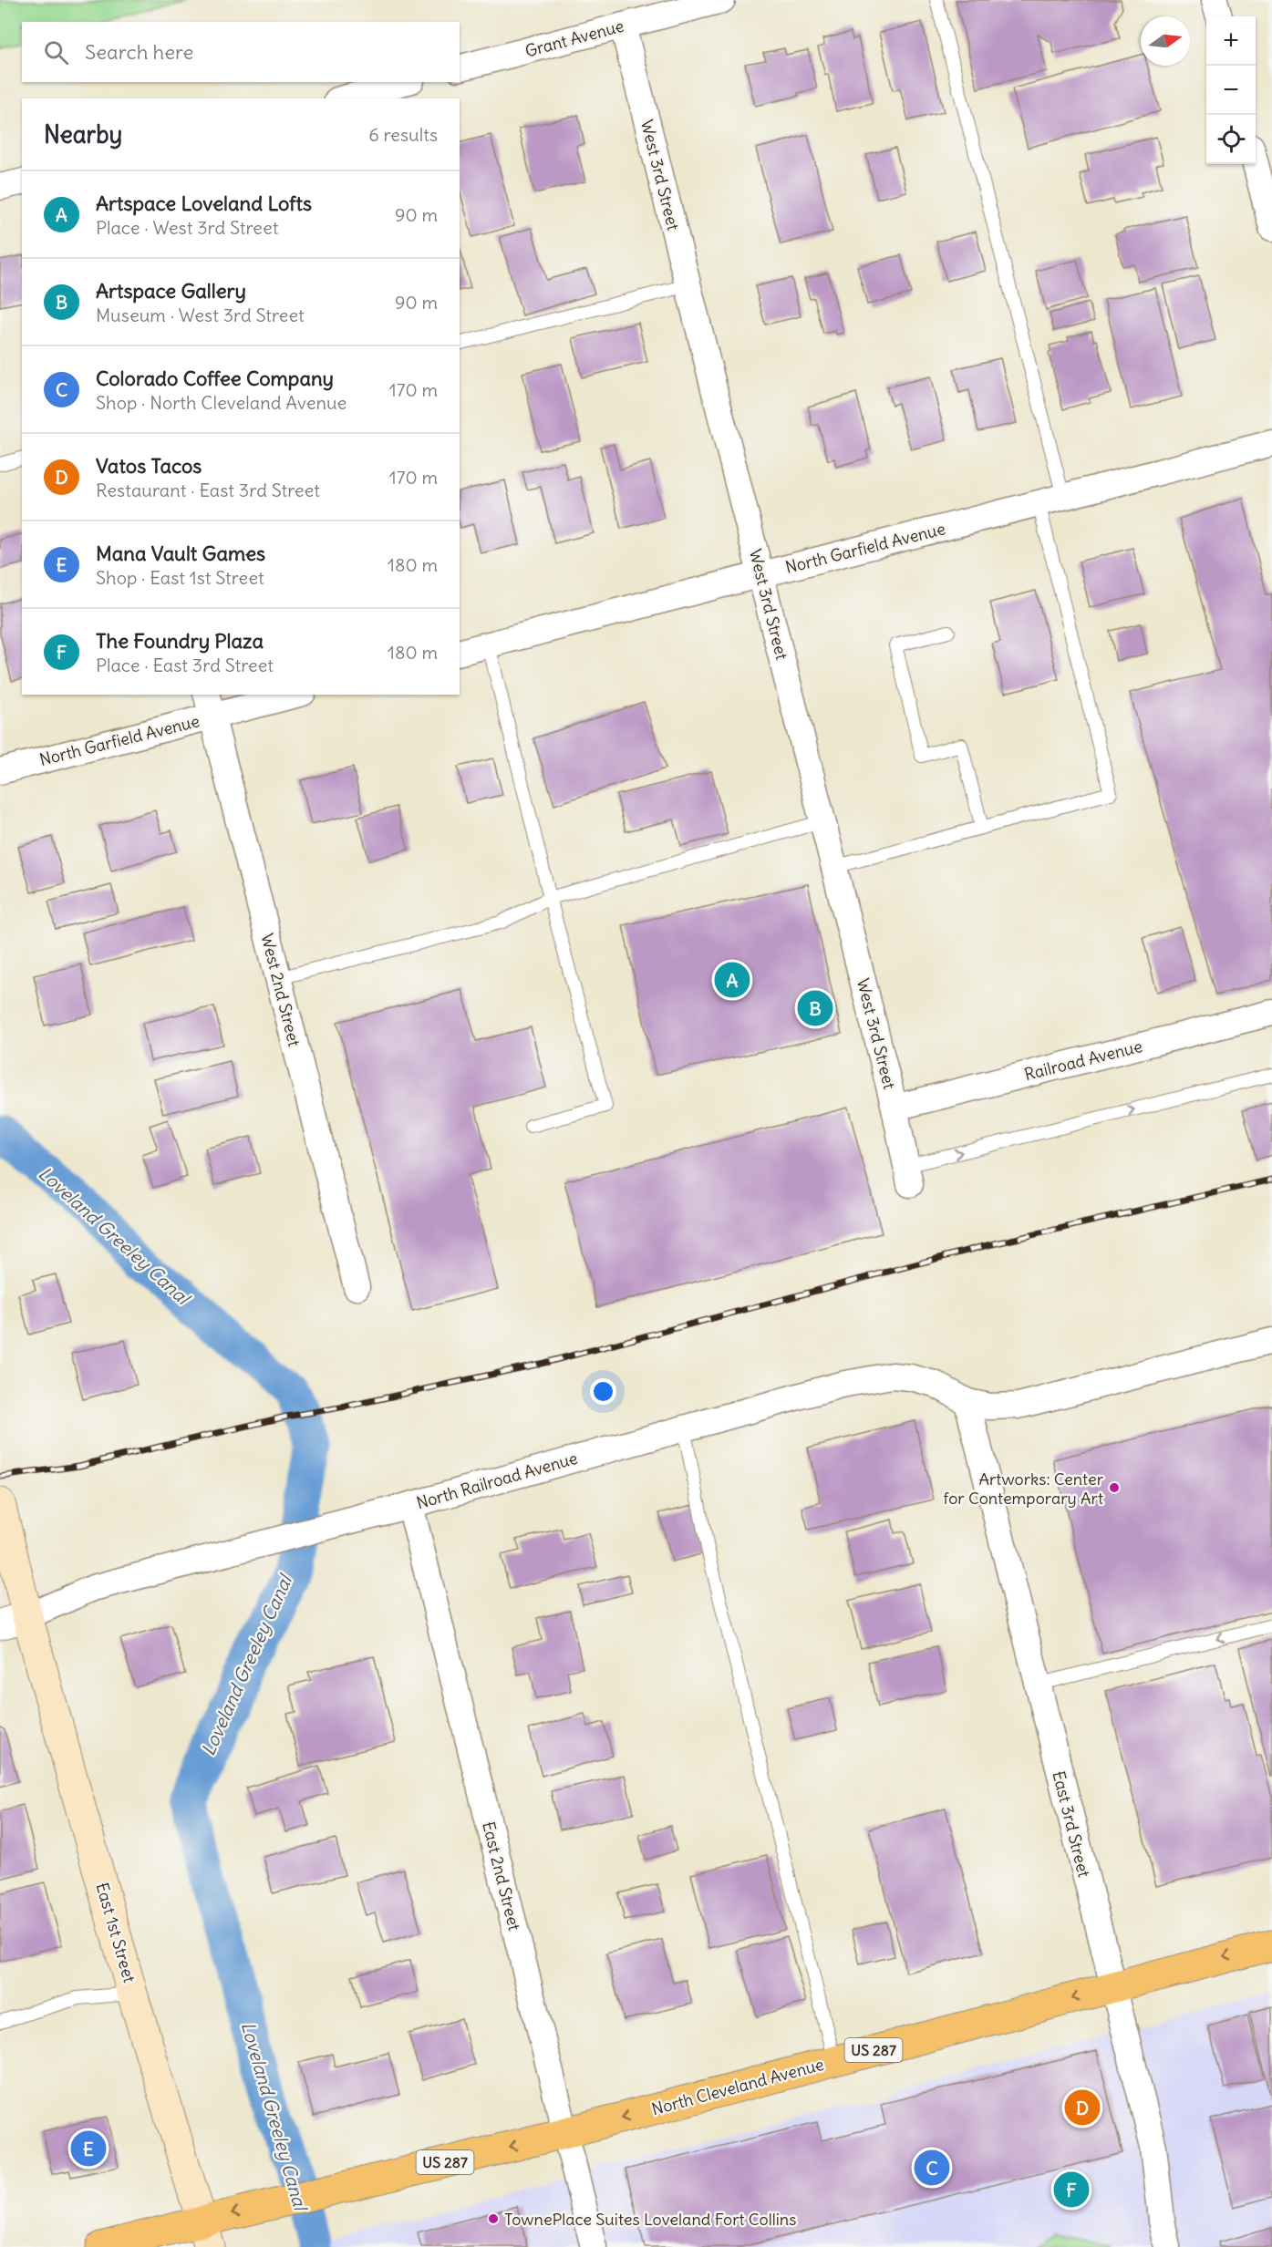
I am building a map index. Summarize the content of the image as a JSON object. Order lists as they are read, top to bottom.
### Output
{
  "streets": {
    "highway": ["US 287", "North Cleveland Avenue"],
    "main road": ["East 1st Street"],
    "street": [
      "Grant Avenue",
      "West 3rd Street",
      "North Garfield Avenue",
      "West 2nd Street",
      "Railroad Avenue",
      "North Railroad Avenue",
      "East 3rd Street",
      "East 2nd Street"
    ]
  },
  "crossings": [
    ["Grant Avenue", "West 3rd Street"],
    ["West 3rd Street", "North Garfield Avenue"],
    ["West 3rd Street", "Railroad Avenue"],
    ["North Garfield Avenue", "West 2nd Street"],
    ["North Railroad Avenue", "East 3rd Street"],
    ["North Railroad Avenue", "East 2nd Street"],
    ["North Railroad Avenue", "East 1st Street"],
    ["East 3rd Street", "North Cleveland Avenue"],
    ["East 2nd Street", "North Cleveland Avenue"],
    ["East 1st Street", "US 287"],
    ["East 1st Street", "North Cleveland Avenue"],
    ["US 287", "North Cleveland Avenue"]
  ],
  "one_way": ["North Cleveland Avenue"],
  "water": ["Loveland Greeley Canal"],
  "places": ["Artworks: Center for Contemporary Art", "TownePlace Suites Loveland Fort Collins"],
  "north": "right",
  "page": {
    "map_buttons": ["+", "−"],
    "search": "Search here",
    "heading": ["Nearby", "6 results"],
    "list": [
      {
        "mark": "A",
        "name": "Artspace Loveland Lofts",
        "note": "Place · West 3rd Street",
        "value": "90 m"
      },
      {
        "mark": "B",
        "name": "Artspace Gallery",
        "note": "Museum · West 3rd Street",
        "value": "90 m"
      },
      {
        "mark": "C",
        "name": "Colorado Coffee Company",
        "note": "Shop · North Cleveland Avenue",
        "value": "170 m"
      },
      {
        "mark": "D",
        "name": "Vatos Tacos",
        "note": "Restaurant · East 3rd Street",
        "value": "170 m"
      },
      {
        "mark": "E",
        "name": "Mana Vault Games",
        "note": "Shop · East 1st Street",
        "value": "180 m"
      },
      {
        "mark": "F",
        "name": "The Foundry Plaza",
        "note": "Place · East 3rd Street",
        "value": "180 m"
      }
    ],
    "pins": [
      "A",
      "B",
      "D",
      "E",
      "C",
      "F"
    ]
  }
}
